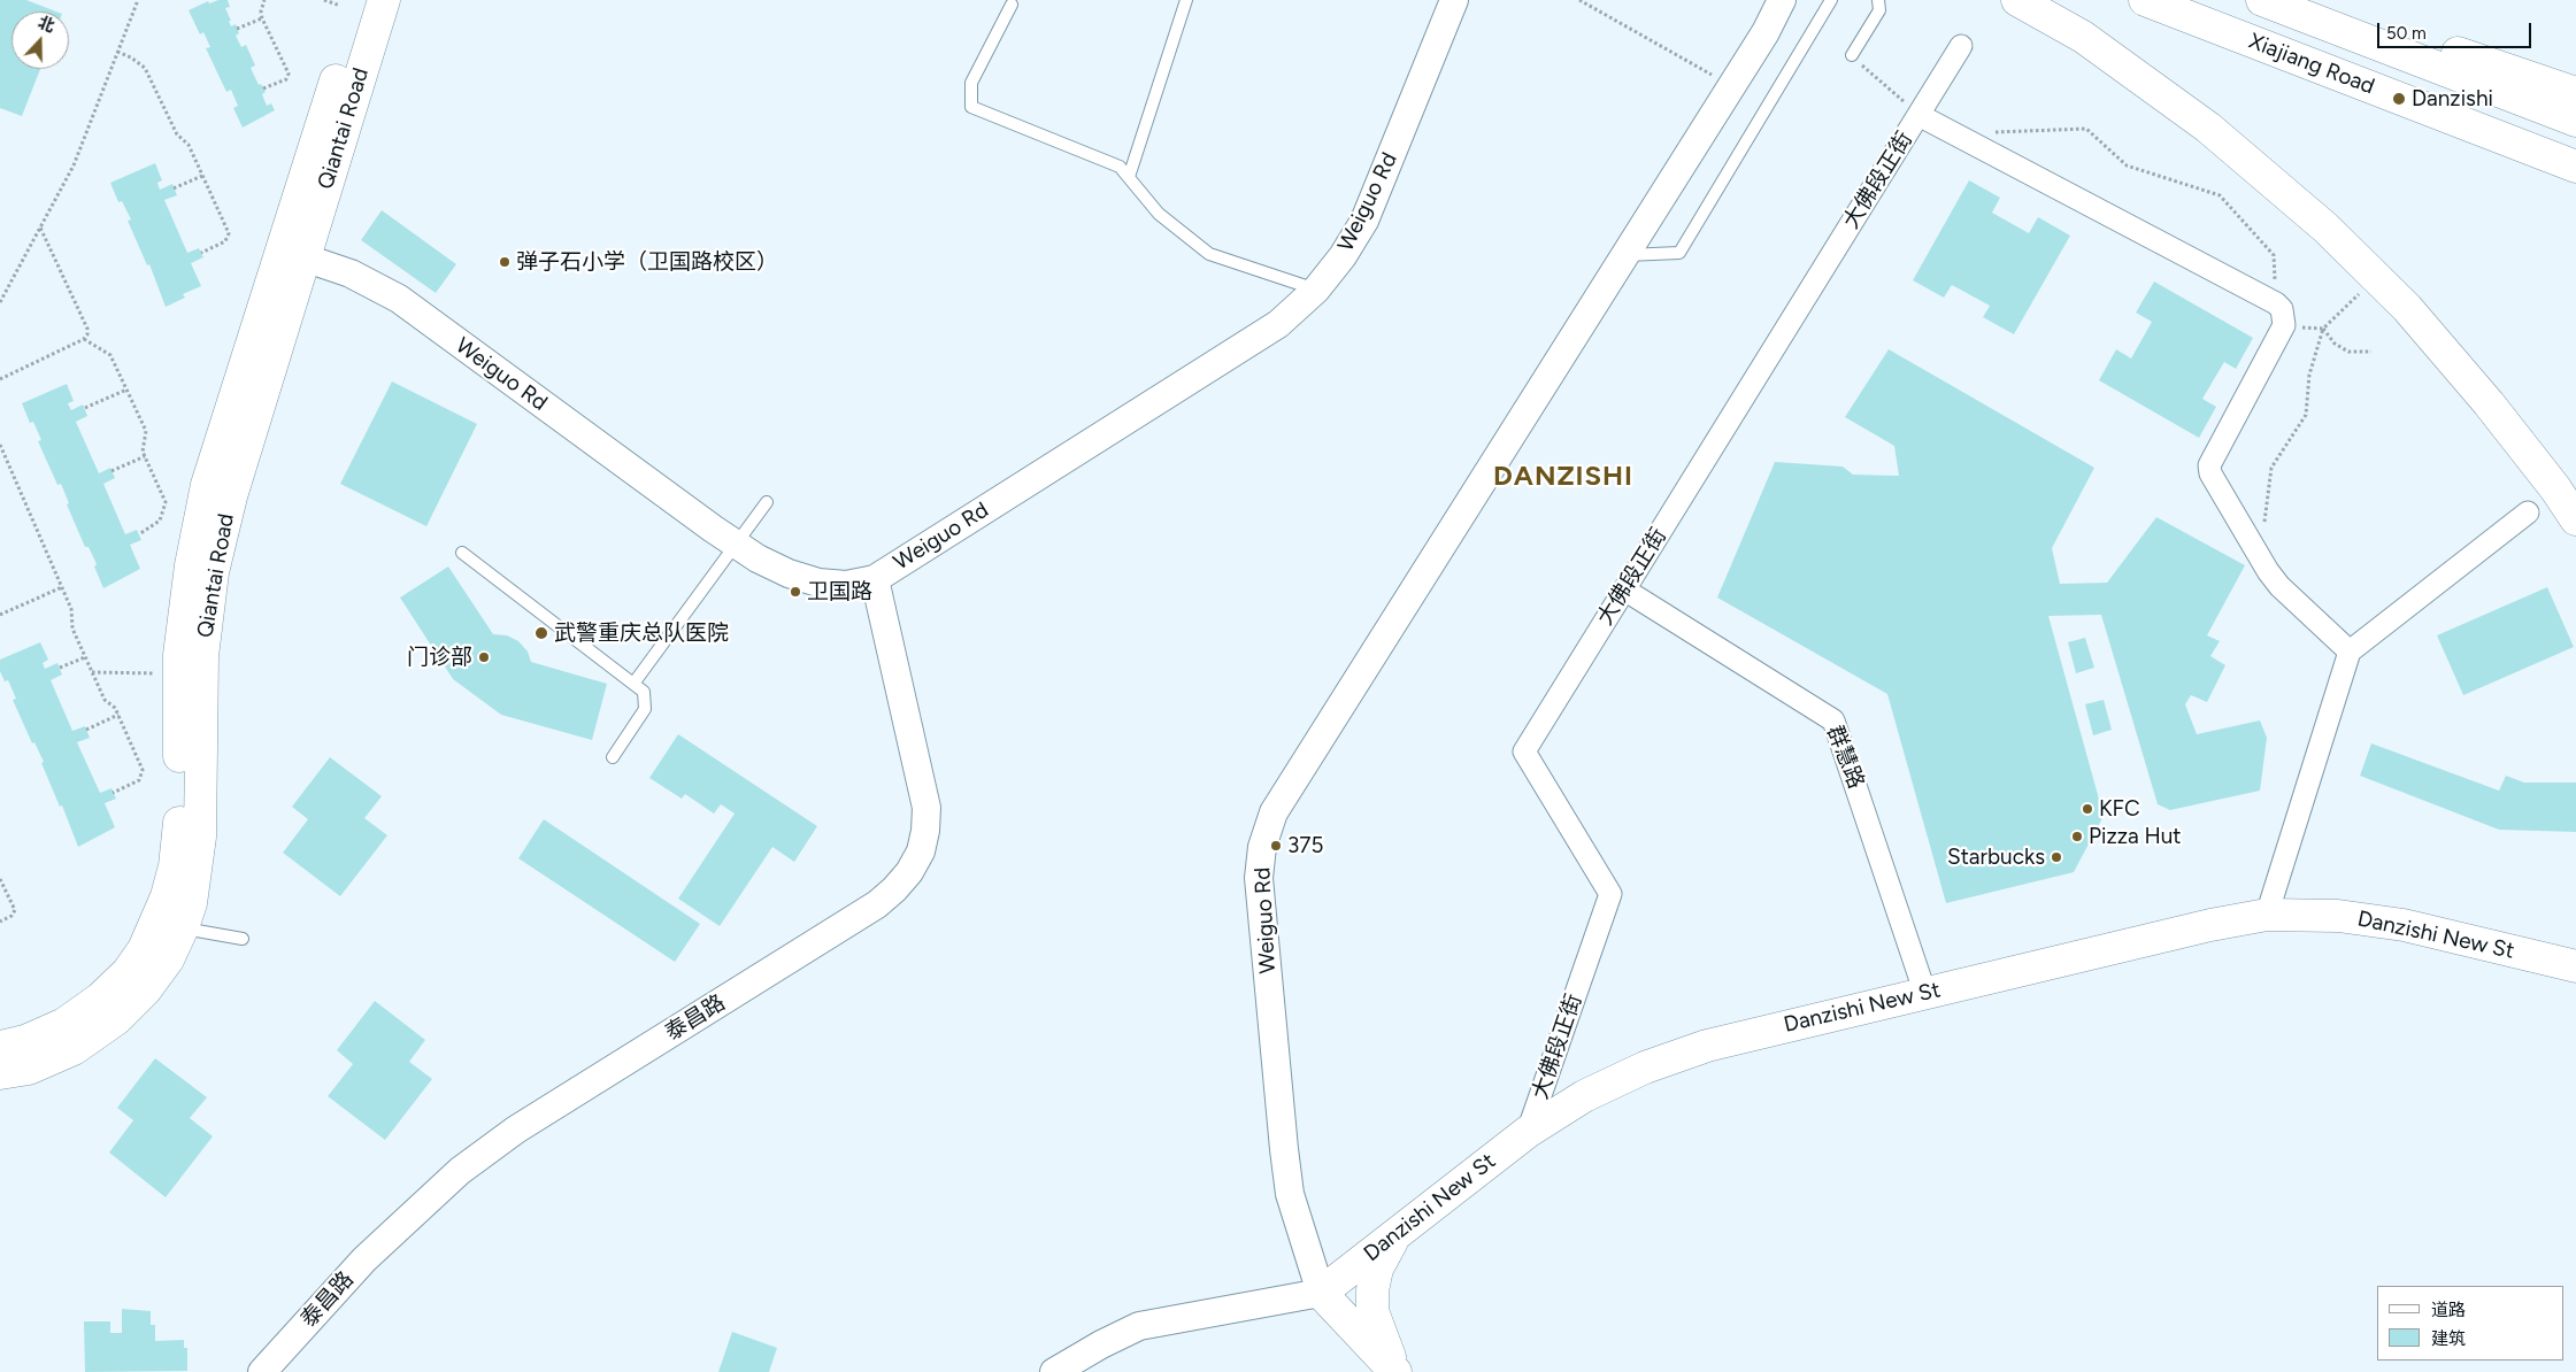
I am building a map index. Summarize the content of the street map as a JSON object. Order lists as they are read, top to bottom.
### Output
{
  "streets": {
    "main road": ["Xiajiang Road", "Qiantai Road", "Danzishi New St"],
    "street": [
      "大佛段正街",
      "Weiguo Rd",
      "群慧路",
      "泰昌路"
    ]
  },
  "crossings": [
    ["Qiantai Road", "Weiguo Rd"],
    ["大佛段正街", "群慧路"],
    ["大佛段正街", "Danzishi New St"],
    ["Weiguo Rd", "Danzishi New St"],
    ["Weiguo Rd", "泰昌路"],
    ["群慧路", "Danzishi New St"]
  ],
  "districts": ["DANZISHI"],
  "places": [
    "Danzishi",
    "弹子石小学（卫国路校区）",
    "卫国路",
    "武警重庆总队医院",
    "门诊部",
    "KFC",
    "Pizza Hut",
    "375",
    "Starbucks"
  ],
  "legend": ["道路", "建筑"],
  "scale_bar": "50 m",
  "north": "top"
}
